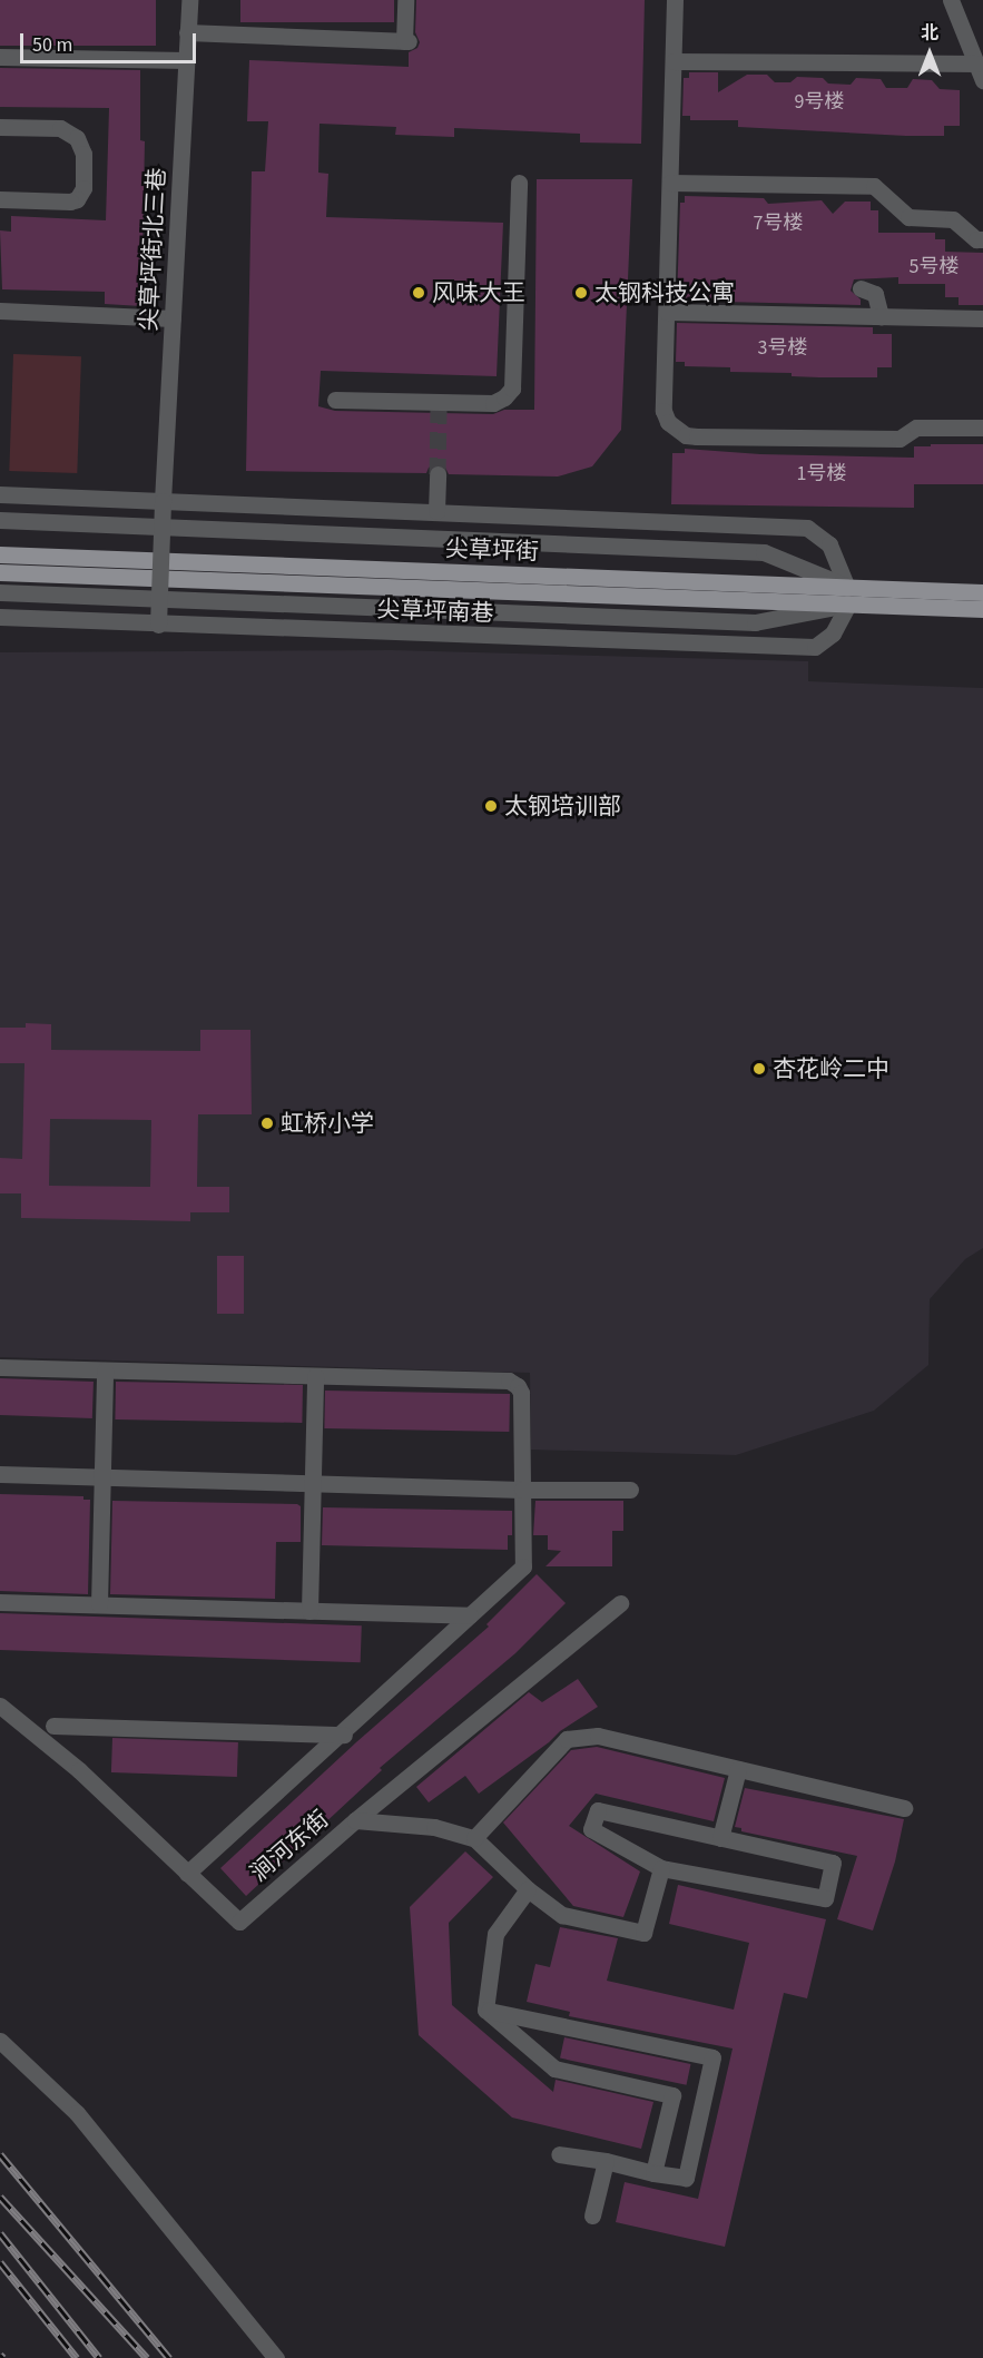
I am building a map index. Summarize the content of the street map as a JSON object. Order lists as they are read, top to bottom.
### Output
{
  "streets": {
    "main road": ["尖草坪街"],
    "street": ["尖草坪街北三巷", "尖草坪南巷", "涧河东街"]
  },
  "crossings": [
    ["尖草坪街北三巷", "尖草坪南巷"],
    ["尖草坪街", "尖草坪南巷"]
  ],
  "places": [
    "风味大王",
    "太钢科技公寓",
    "太钢培训部",
    "杏花岭二中",
    "虹桥小学"
  ],
  "house_numbers": [
    "9号楼",
    "7号楼",
    "5号楼",
    "3号楼",
    "1号楼"
  ],
  "scale_bar": "50 m",
  "north": "top"
}
